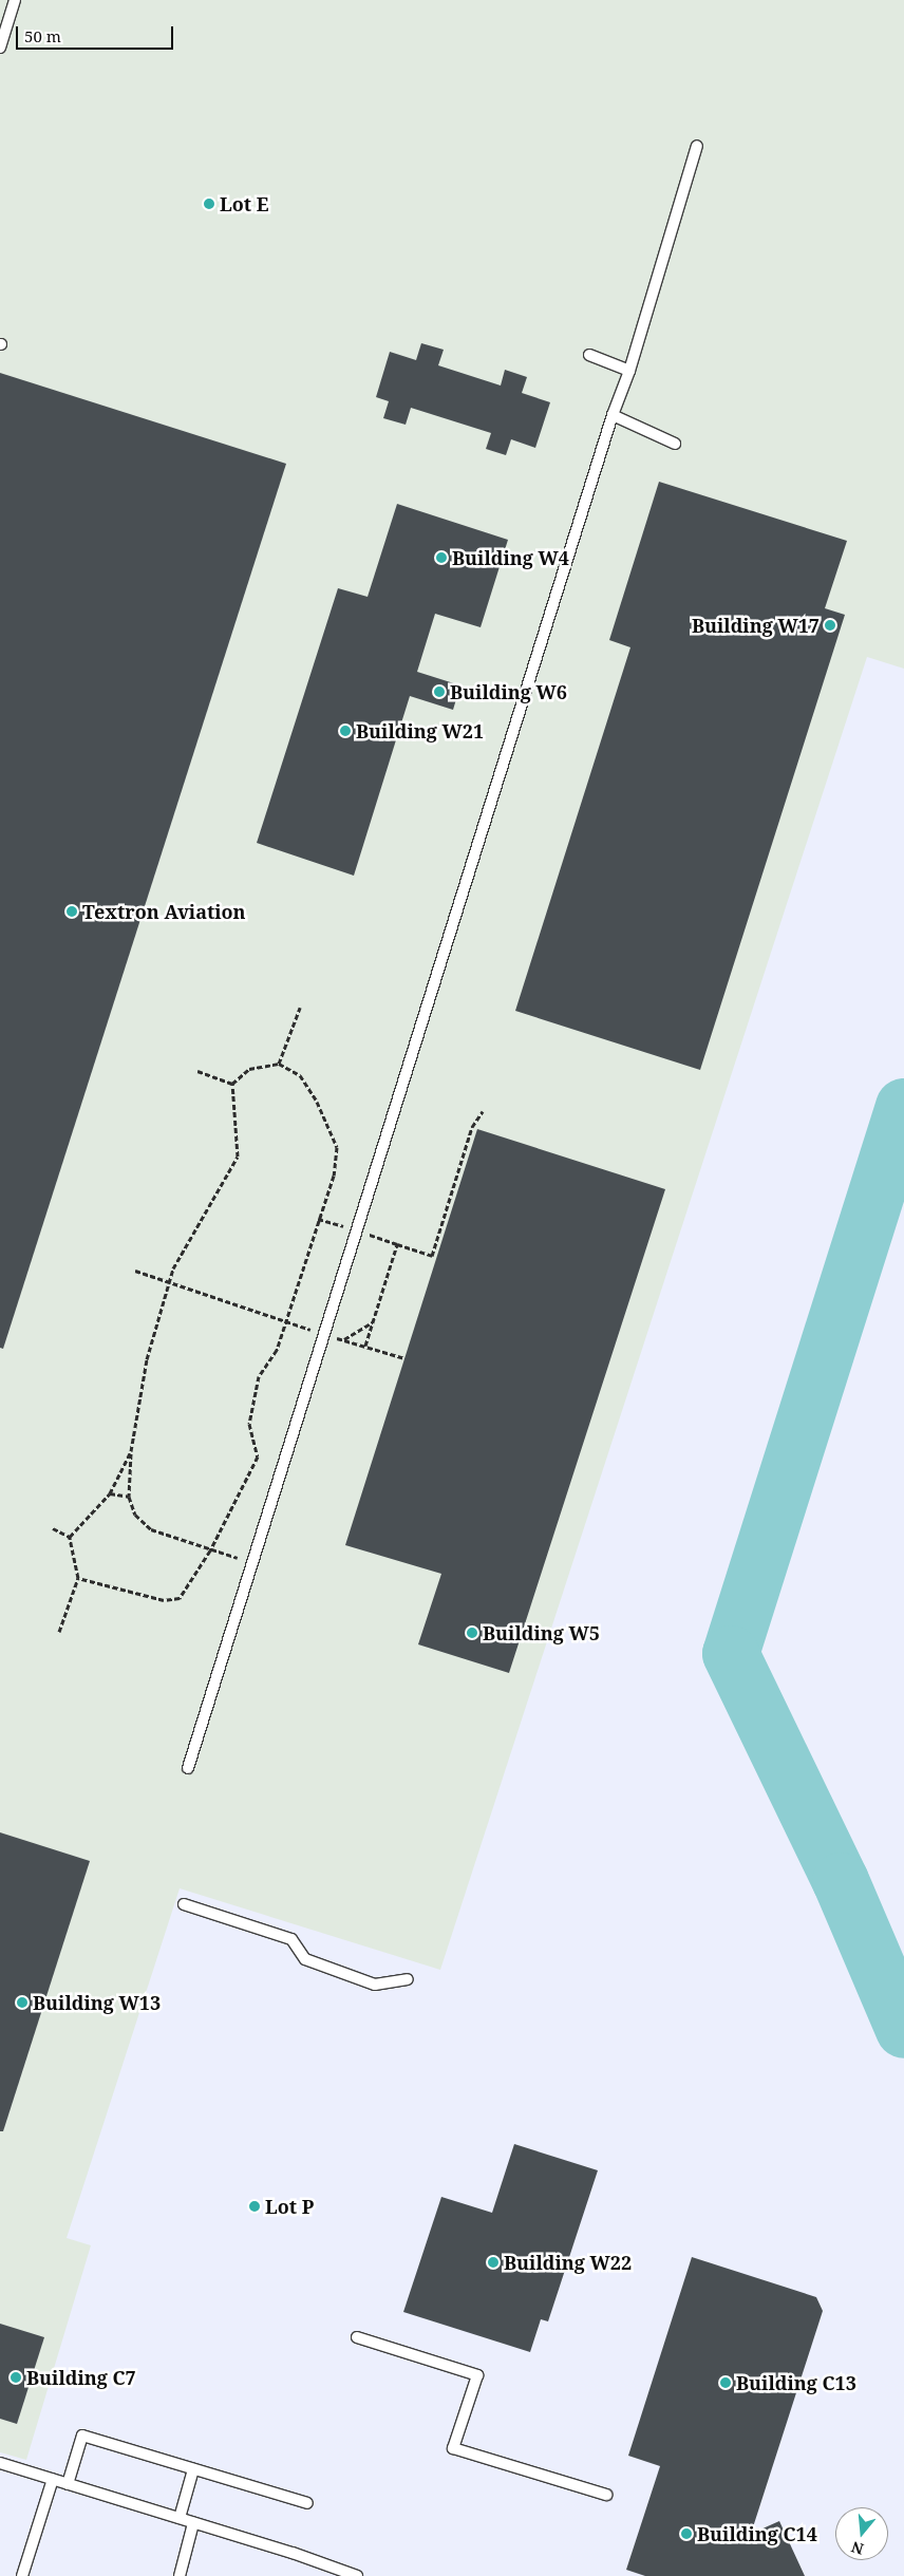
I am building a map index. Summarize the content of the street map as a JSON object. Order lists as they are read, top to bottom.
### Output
{
  "places": [
    "Lot E",
    "Building W4",
    "Building W17",
    "Building W6",
    "Building W21",
    "Textron Aviation",
    "Building W5",
    "Building W13",
    "Lot P",
    "Building W22",
    "Building C7",
    "Building C13",
    "Building C14"
  ],
  "scale_bar": "50 m",
  "north": "bottom"
}
